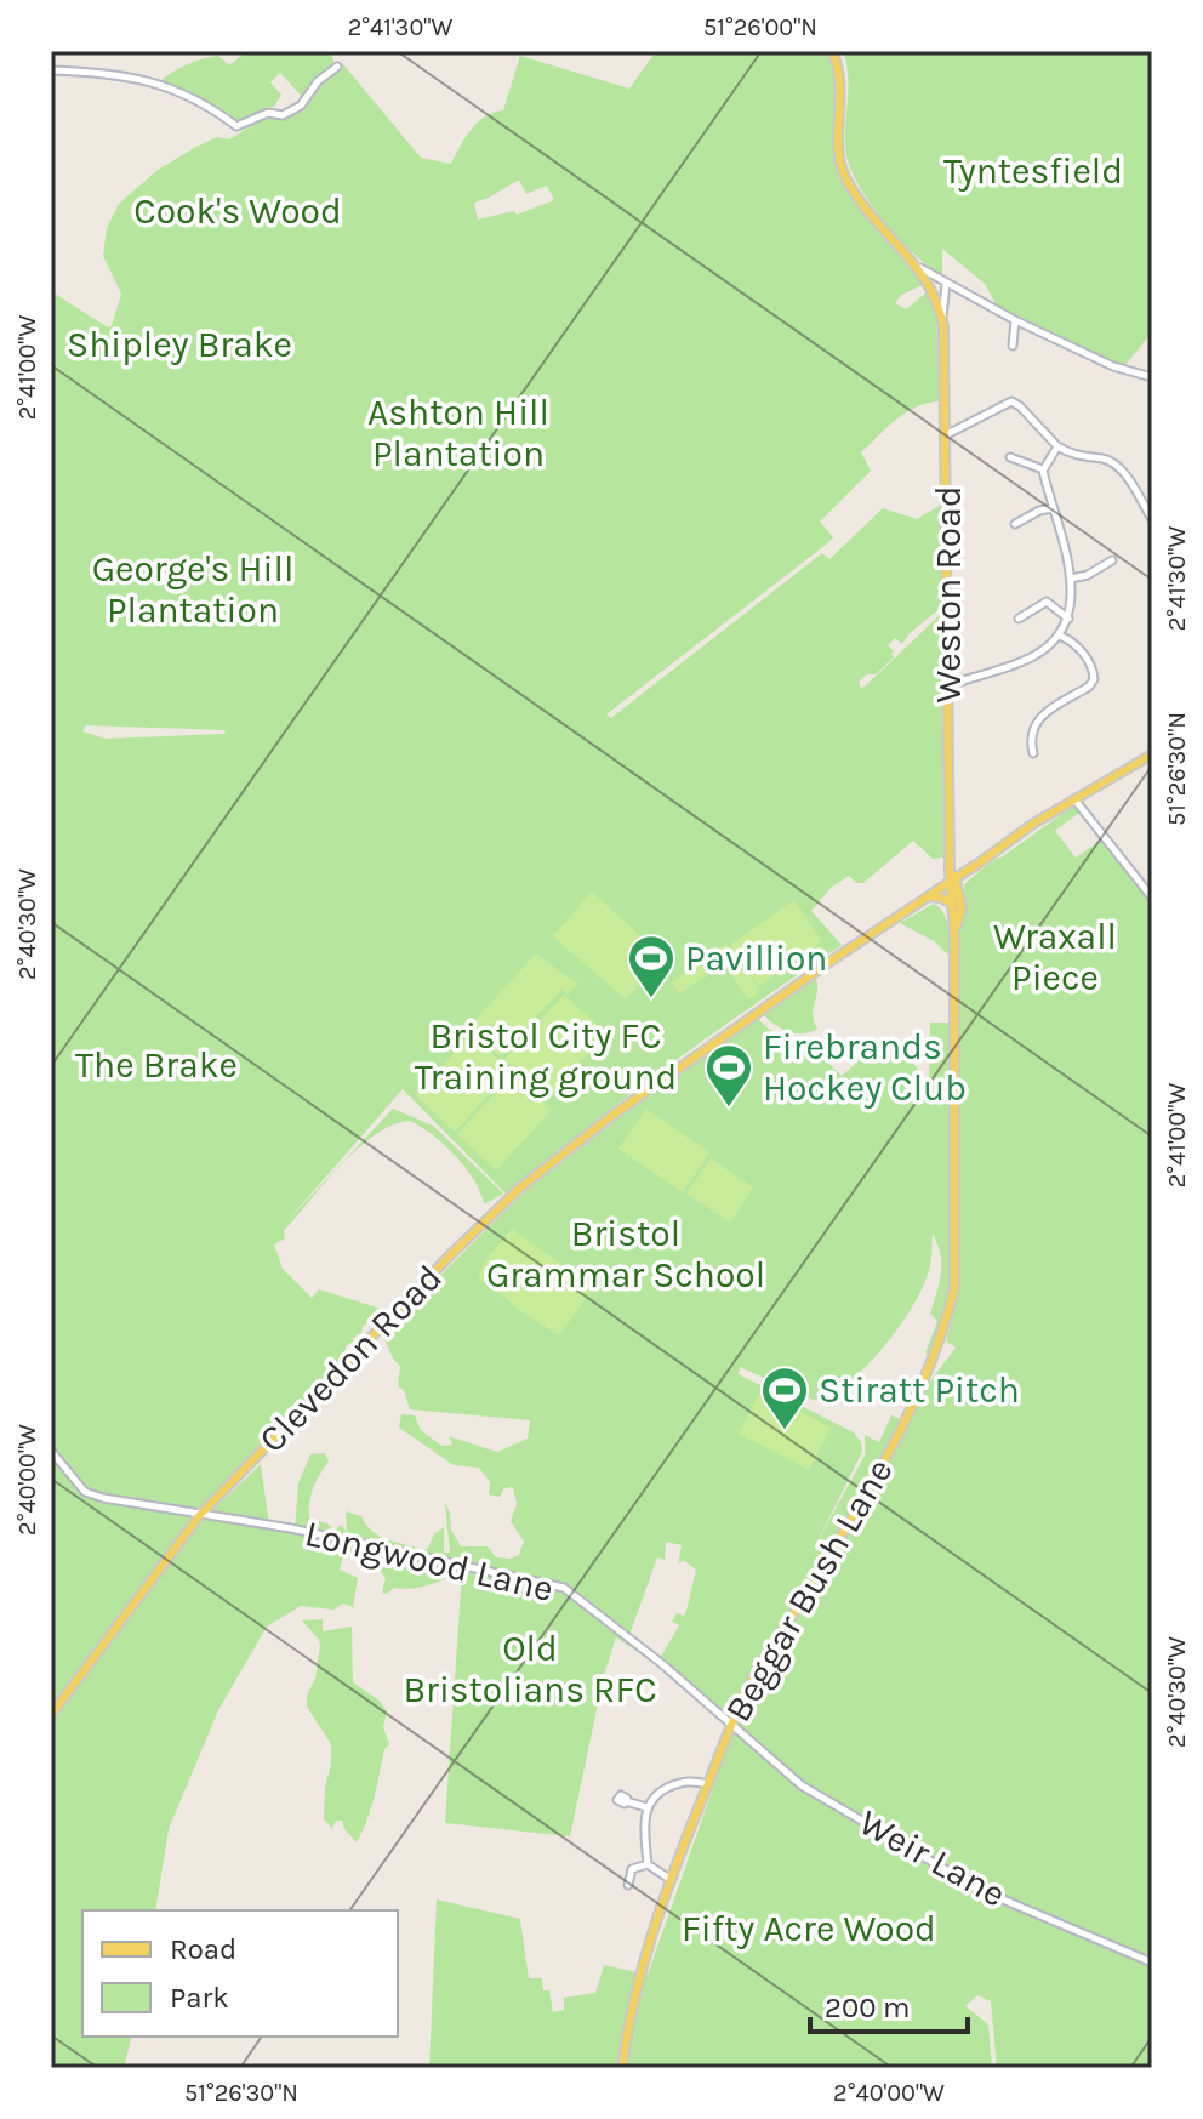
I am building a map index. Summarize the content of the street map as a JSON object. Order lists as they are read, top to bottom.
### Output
{
  "streets": {
    "main road": ["Weston Road", "Clevedon Road", "Beggar Bush Lane"],
    "street": ["Longwood Lane", "Weir Lane"]
  },
  "crossings": [
    ["Weston Road", "Clevedon Road"],
    ["Weston Road", "Beggar Bush Lane"],
    ["Clevedon Road", "Longwood Lane"],
    ["Clevedon Road", "Beggar Bush Lane"],
    ["Longwood Lane", "Beggar Bush Lane"],
    ["Longwood Lane", "Weir Lane"],
    ["Beggar Bush Lane", "Weir Lane"]
  ],
  "parks": [
    "Tyntesfield",
    "Cook's Wood",
    "Shipley Brake",
    "Ashton Hill Plantation",
    "George's Hill Plantation",
    "Wraxall Piece",
    "Bristol City FC Training ground",
    "The Brake",
    "Bristol Grammar School",
    "Old Bristolians RFC",
    "Fifty Acre Wood"
  ],
  "places": {
    "sports": ["Pavillion", "Firebrands Hockey Club", "Stiratt Pitch"]
  },
  "legend": ["Road", "Park"],
  "scale_bar": "200 m",
  "coordinates": [
    "2°41'30\"W",
    "51°26'00\"N",
    "2°41'00\"W",
    "51°26'30\"N",
    "2°40'30\"W",
    "2°40'00\"W"
  ]
}
